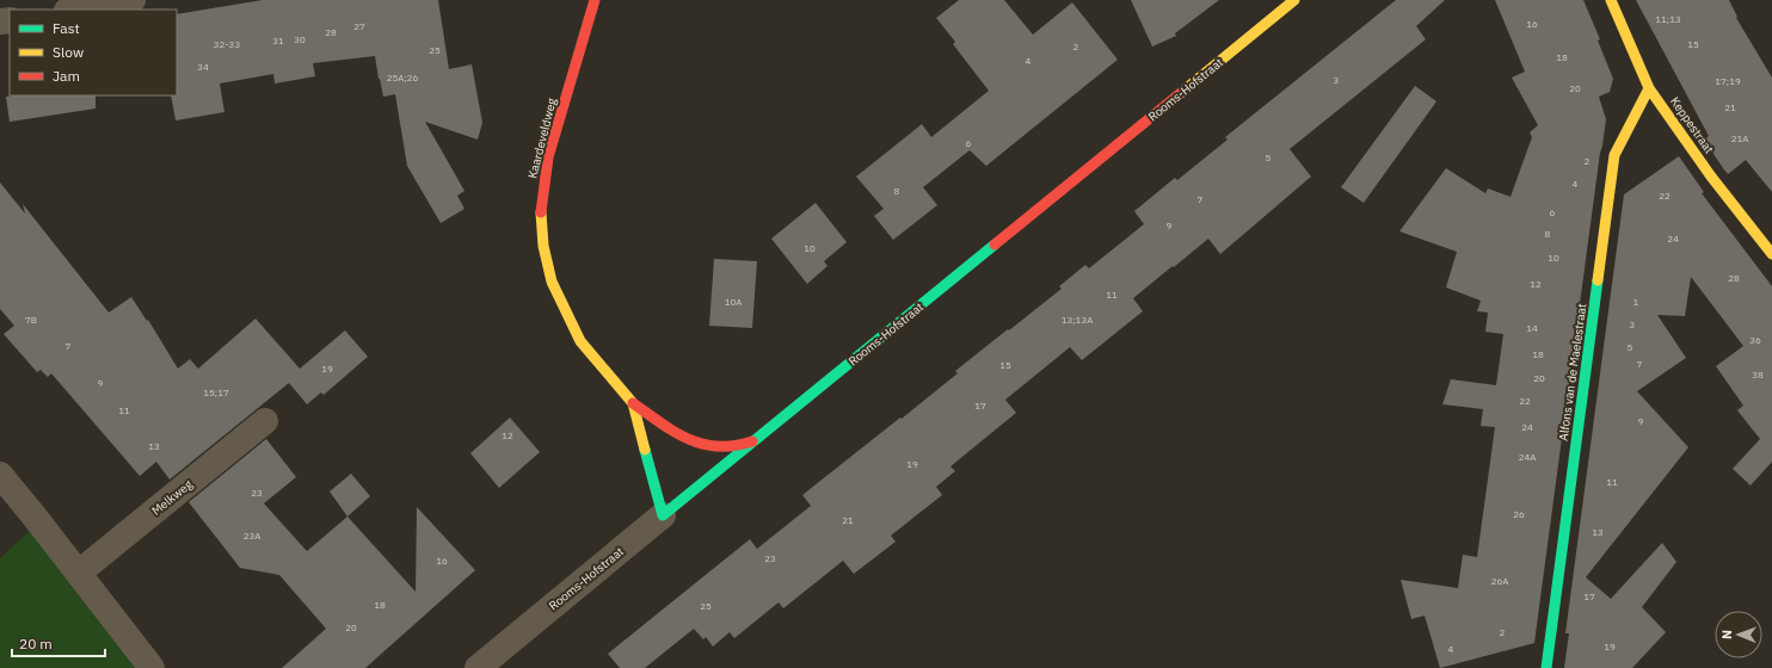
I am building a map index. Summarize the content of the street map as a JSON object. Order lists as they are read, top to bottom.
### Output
{
  "streets": {
    "street": [
      "Rooms-Hofstraat",
      "Keppestraat",
      "Kaardeveldweg",
      "Alfons van de Maelestraat",
      "Melkweg"
    ]
  },
  "crossings": [
    ["Rooms-Hofstraat", "Kaardeveldweg"],
    ["Keppestraat", "Alfons van de Maelestraat"]
  ],
  "house_numbers": [
    "11;13",
    "16",
    "27",
    "28",
    "30",
    "31",
    "32-33",
    "15",
    "2",
    "25",
    "18",
    "4",
    "34",
    "25A;26",
    "3",
    "17;19",
    "20",
    "21",
    "21A",
    "6",
    "5",
    "2",
    "4",
    "8",
    "22",
    "7",
    "6",
    "9",
    "8",
    "24",
    "10",
    "10",
    "28",
    "12",
    "11",
    "10A",
    "1",
    "7B",
    "13;13A",
    "3",
    "14",
    "36",
    "7",
    "5",
    "18",
    "7",
    "15",
    "19",
    "38",
    "20",
    "9",
    "15;17",
    "22",
    "17",
    "11",
    "9",
    "24",
    "12",
    "13",
    "24A",
    "19",
    "11",
    "23",
    "26",
    "21",
    "13",
    "23A",
    "23",
    "16",
    "26A",
    "17",
    "18",
    "25",
    "20",
    "2",
    "19",
    "4"
  ],
  "legend": ["Fast", "Slow", "Jam"],
  "scale_bar": "20 m",
  "north": "left"
}
